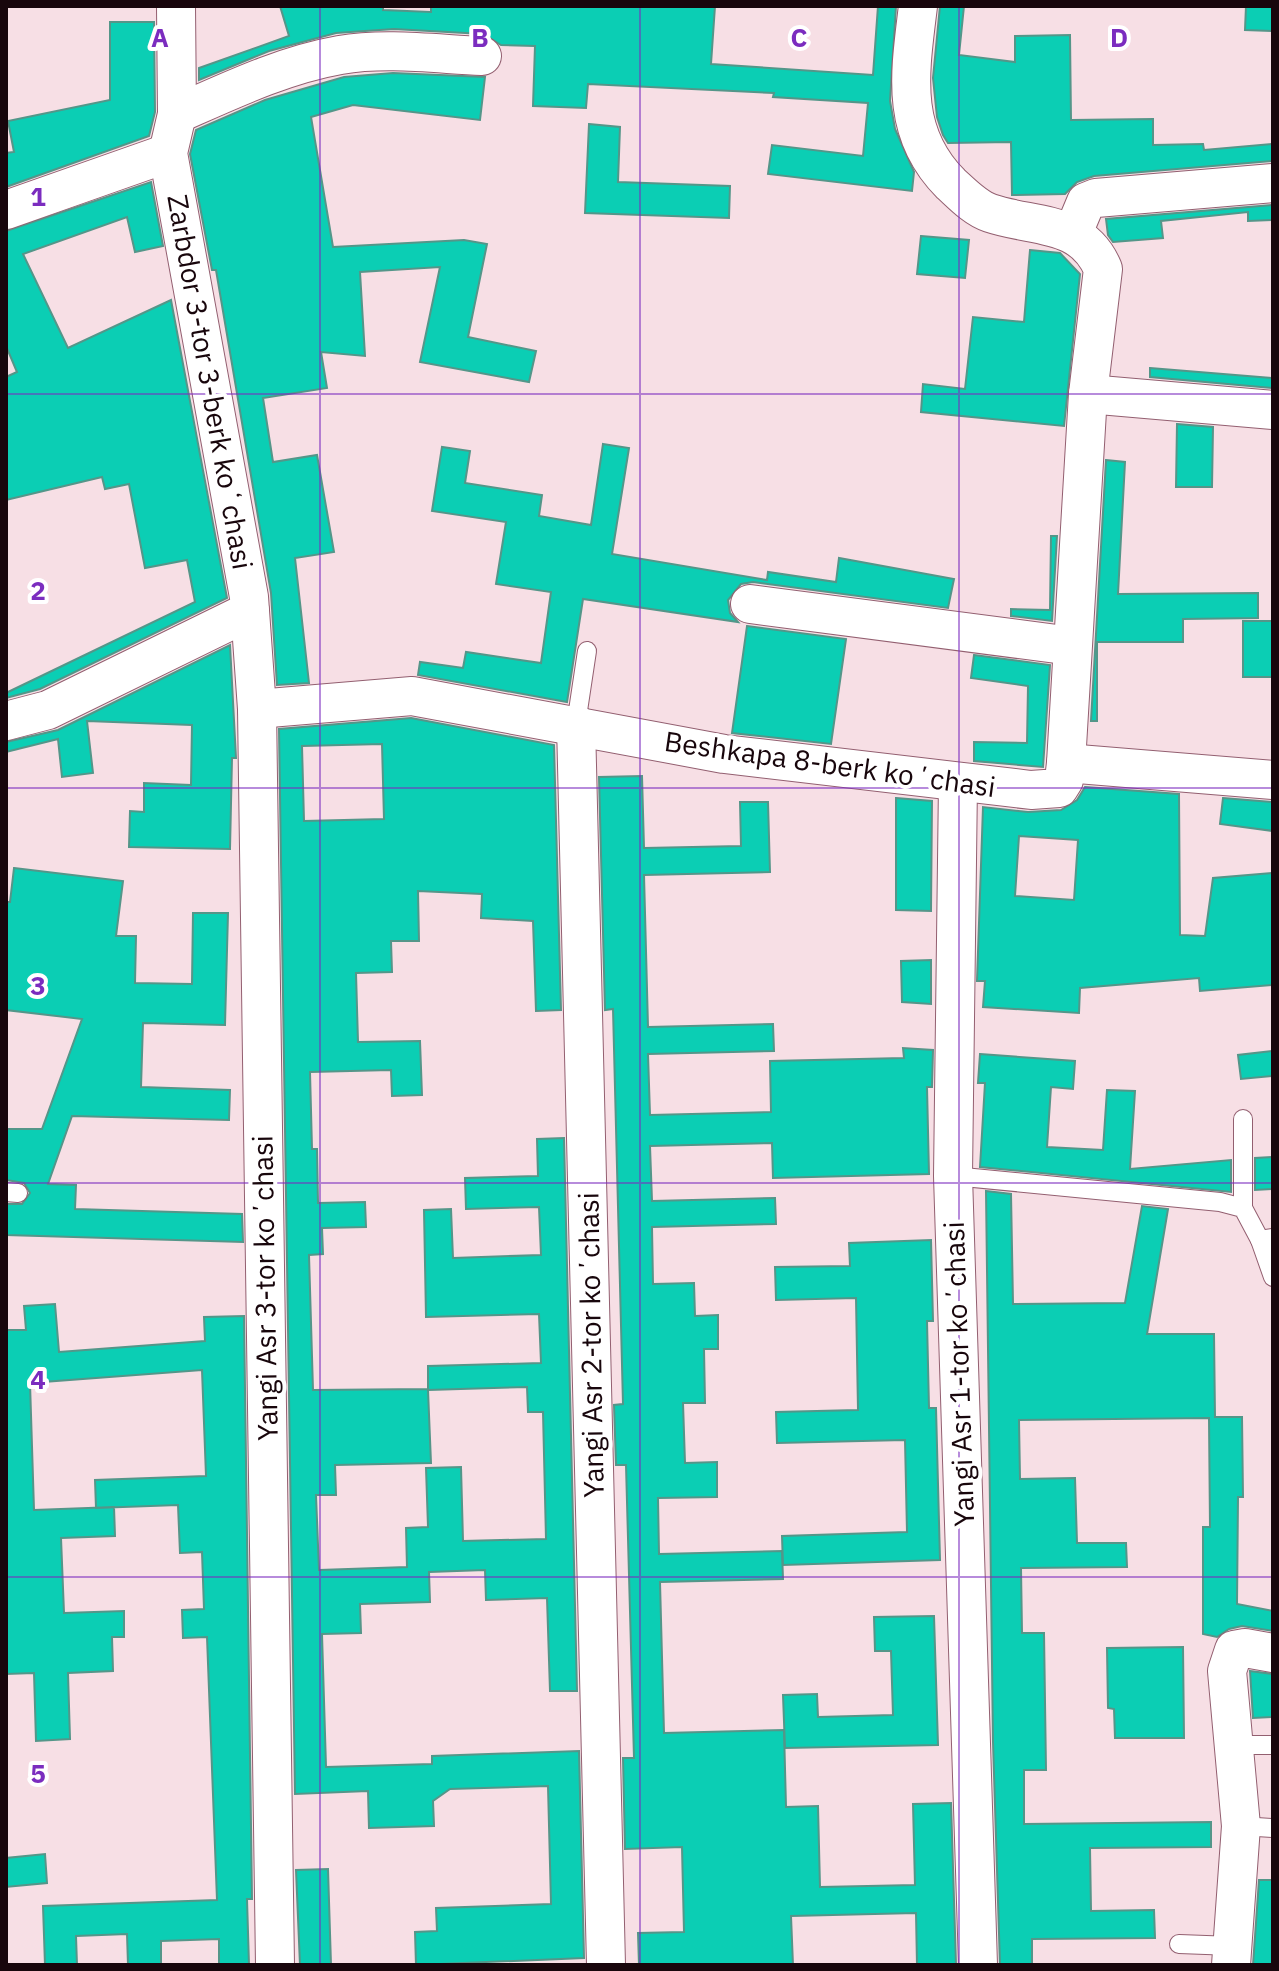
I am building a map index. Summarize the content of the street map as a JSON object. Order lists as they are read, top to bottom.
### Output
{
  "streets": {
    "street": [
      "Zarbdor 3-tor 3-berk koʻchasi",
      "Beshkapa 8-berk koʼchasi",
      "Yangi Asr 3-tor koʼchasi",
      "Yangi Asr 2-tor koʼchasi",
      "Yangi Asr 1-tor koʼchasi"
    ]
  },
  "crossings": [
    ["Zarbdor 3-tor 3-berk koʻchasi", "Yangi Asr 3-tor koʼchasi"],
    ["Beshkapa 8-berk koʼchasi", "Yangi Asr 3-tor koʼchasi"],
    ["Beshkapa 8-berk koʼchasi", "Yangi Asr 2-tor koʼchasi"],
    ["Beshkapa 8-berk koʼchasi", "Yangi Asr 1-tor koʼchasi"]
  ],
  "grid": {
    "columns": [
      "A",
      "B",
      "C",
      "D"
    ],
    "rows": [
      "1",
      "2",
      "3",
      "4",
      "5"
    ]
  }
}
